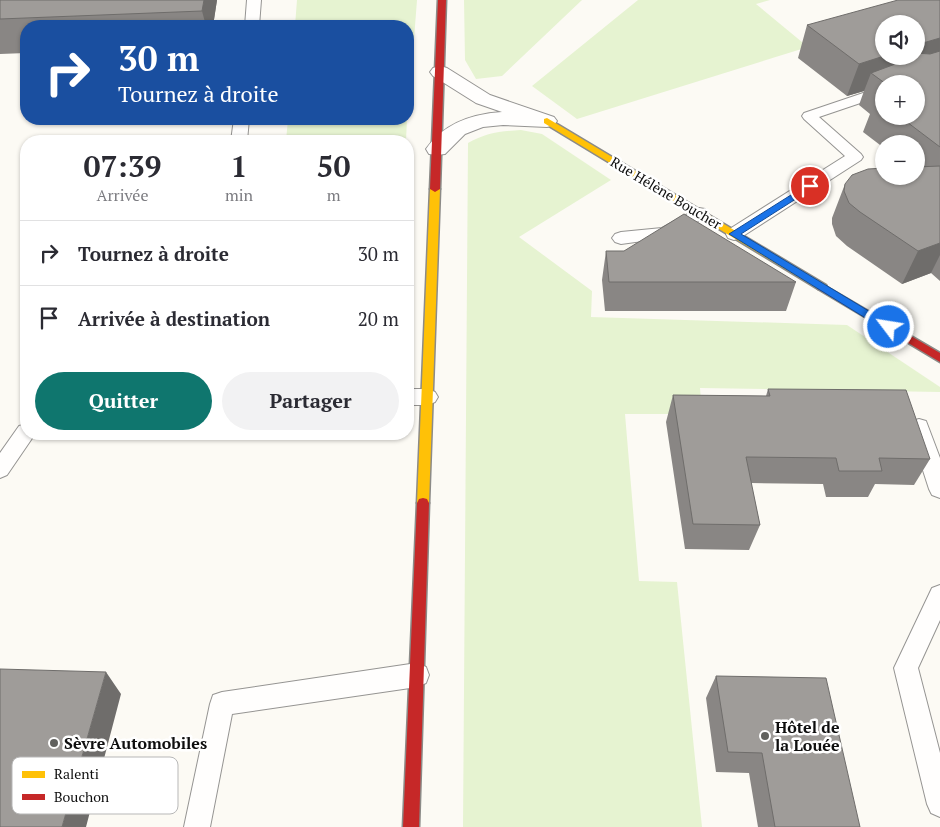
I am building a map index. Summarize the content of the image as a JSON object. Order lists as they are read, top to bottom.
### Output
{
  "streets": {
    "main road": ["Rue Hélène Boucher"]
  },
  "places": ["Hôtel de la Louée", "Sèvre Automobiles"],
  "legend": ["Ralenti", "Bouchon"],
  "page": {
    "map_buttons": ["+", "−"],
    "turn": ["30 m", "Tournez à droite"],
    "eta": [
      "07:39",
      "Arrivée",
      "1",
      "min",
      "50",
      "m"
    ],
    "list": [
      {
        "name": "Tournez à droite",
        "value": "30 m"
      },
      {
        "name": "Arrivée à destination",
        "value": "20 m"
      }
    ],
    "buttons": ["Quitter", "Partager"]
  }
}
